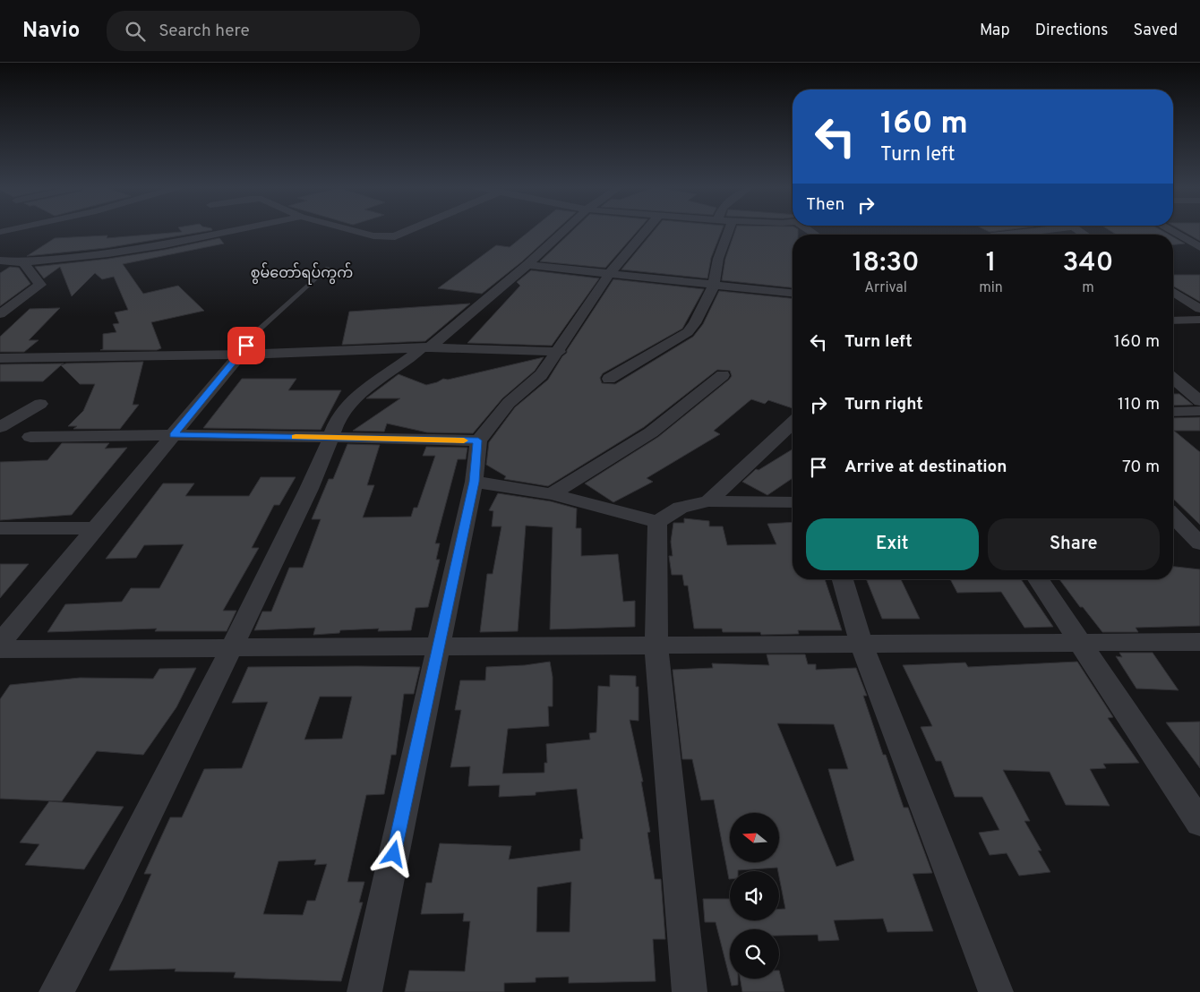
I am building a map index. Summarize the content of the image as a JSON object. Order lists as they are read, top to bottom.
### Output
{
  "districts": ["စွမ်တော်ရပ်ကွက်"],
  "north": "left",
  "page": {
    "header": "Navio",
    "search": "Search here",
    "nav": ["Map", "Directions", "Saved"],
    "turn": ["160 m", "Turn left"],
    "then": "Then",
    "eta": [
      "18:30",
      "Arrival",
      "1",
      "min",
      "340",
      "m"
    ],
    "list": [
      {
        "name": "Turn left",
        "value": "160 m"
      },
      {
        "name": "Turn right",
        "value": "110 m"
      },
      {
        "name": "Arrive at destination",
        "value": "70 m"
      }
    ],
    "buttons": ["Exit", "Share"]
  }
}
